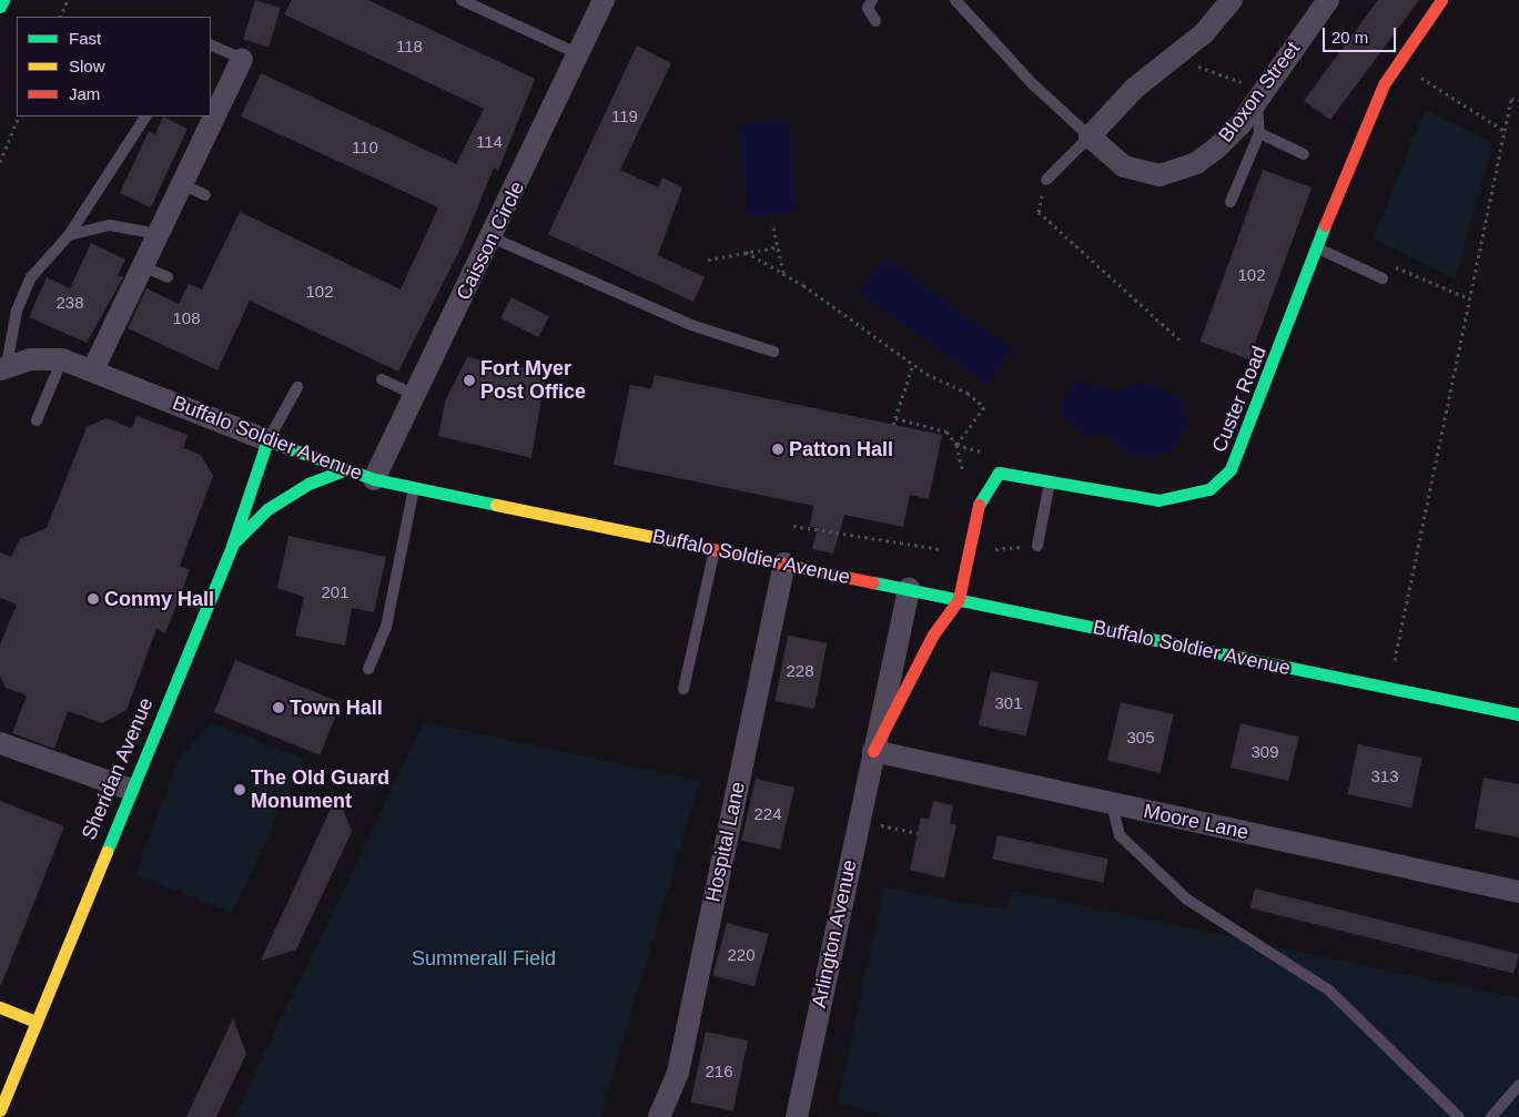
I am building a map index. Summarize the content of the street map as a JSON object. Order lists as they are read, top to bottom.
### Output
{
  "streets": {
    "main road": [
      "Custer Road",
      "Buffalo Soldier Avenue",
      "Sheridan Avenue",
      "Arlington Avenue"
    ],
    "street": [
      "Bloxon Street",
      "Caisson Circle",
      "Moore Lane",
      "Hospital Lane"
    ]
  },
  "crossings": [
    ["Caisson Circle", "Buffalo Soldier Avenue"],
    ["Custer Road", "Buffalo Soldier Avenue"],
    ["Custer Road", "Arlington Avenue"],
    ["Buffalo Soldier Avenue", "Sheridan Avenue"],
    ["Buffalo Soldier Avenue", "Hospital Lane"],
    ["Buffalo Soldier Avenue", "Arlington Avenue"],
    ["Moore Lane", "Arlington Avenue"]
  ],
  "parks": ["Summerall Field"],
  "places": [
    "Fort Myer Post Office",
    "Patton Hall",
    "Conmy Hall",
    "Town Hall",
    "The Old Guard Monument"
  ],
  "house_numbers": [
    "118",
    "119",
    "114",
    "110",
    "102",
    "102",
    "238",
    "108",
    "201",
    "228",
    "301",
    "305",
    "309",
    "313",
    "224",
    "220",
    "216"
  ],
  "legend": ["Fast", "Slow", "Jam"],
  "scale_bar": "20 m"
}
